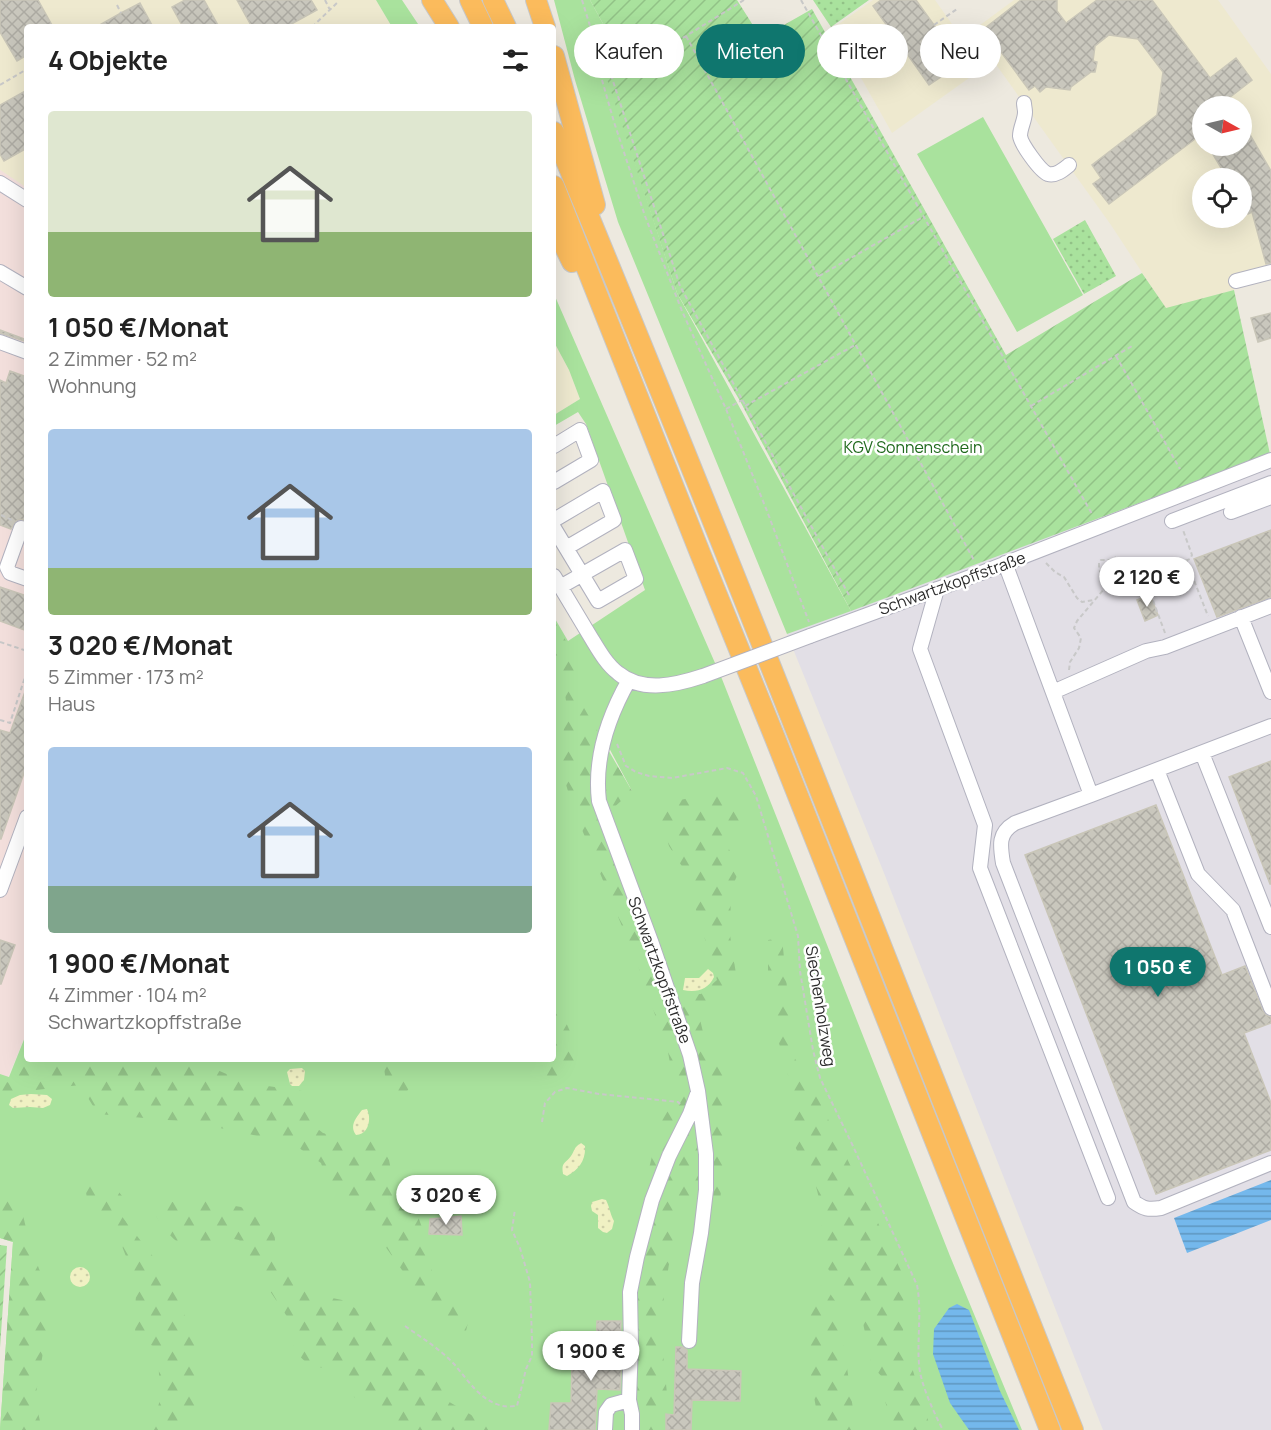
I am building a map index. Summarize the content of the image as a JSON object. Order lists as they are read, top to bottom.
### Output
{
  "streets": {
    "street": ["Schwartzkopffstraße"],
    "path": ["Siechenholzweg"]
  },
  "crossings": [
    ["Schwartzkopffstraße", "Siechenholzweg"]
  ],
  "parks": ["KGV Sonnenschein"],
  "north": "right",
  "page": {
    "chip": [
      "Kaufen",
      "Mieten",
      "Filter",
      "Neu"
    ],
    "heading": "4 Objekte",
    "list": [
      {
        "name": "1 050 €/Monat",
        "note": "2 Zimmer · 52 m² · Wohnung"
      },
      {
        "name": "3 020 €/Monat",
        "note": "5 Zimmer · 173 m² · Haus"
      },
      {
        "name": "1 900 €/Monat",
        "note": "4 Zimmer · 104 m² · Schwartzkopffstraße"
      }
    ],
    "price": [
      "2 120 €",
      "1 050 €",
      "3 020 €",
      "1 900 €"
    ]
  }
}
